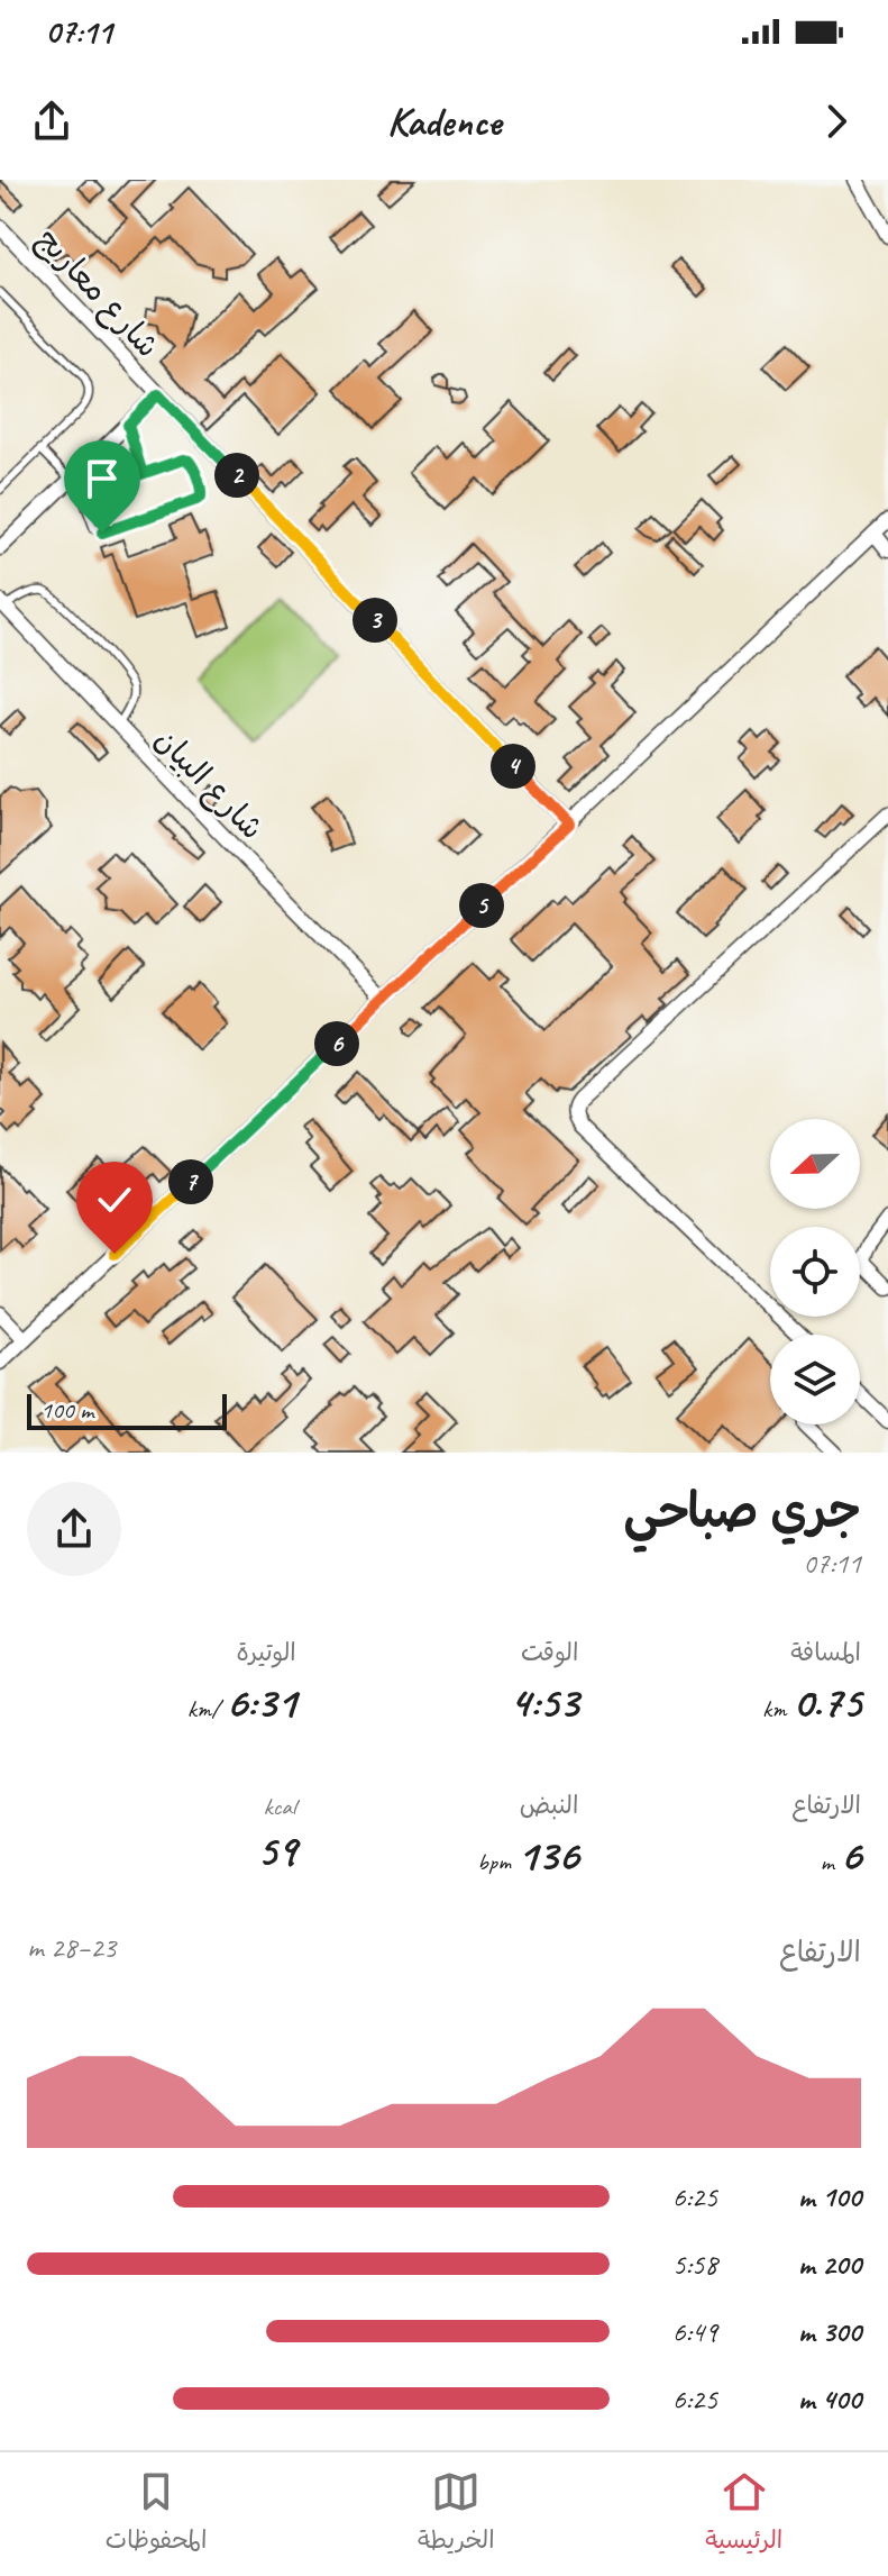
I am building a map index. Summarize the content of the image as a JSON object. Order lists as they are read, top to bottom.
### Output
{
  "streets": {
    "street": ["شارع معاريج", "شارع البيان"]
  },
  "scale_bar": "100 m",
  "north": "left",
  "page": {
    "status": "07:11",
    "header": "Kadence",
    "pins": [
      "2",
      "3",
      "4",
      "5",
      "6",
      "7"
    ],
    "scale": "100 m",
    "heading": ["جري صباحي", "07:11"],
    "stats": [
      ["المسافة", "0.75 km"],
      ["الوقت", "4:53"],
      ["الوتيرة", "6:31 /km"],
      ["الارتفاع", "6 m"],
      ["النبض", "136 bpm"],
      ["kcal", "59"]
    ],
    "chart": ["الارتفاع", "23–28 m"],
    "list": [
      {
        "name": "100 m",
        "note": "6:25"
      },
      {
        "name": "200 m",
        "note": "5:58"
      },
      {
        "name": "300 m",
        "note": "6:49"
      },
      {
        "name": "400 m",
        "note": "6:25"
      }
    ],
    "tabs": ["الرئيسية", "الخريطة", "المحفوظات"]
  }
}
